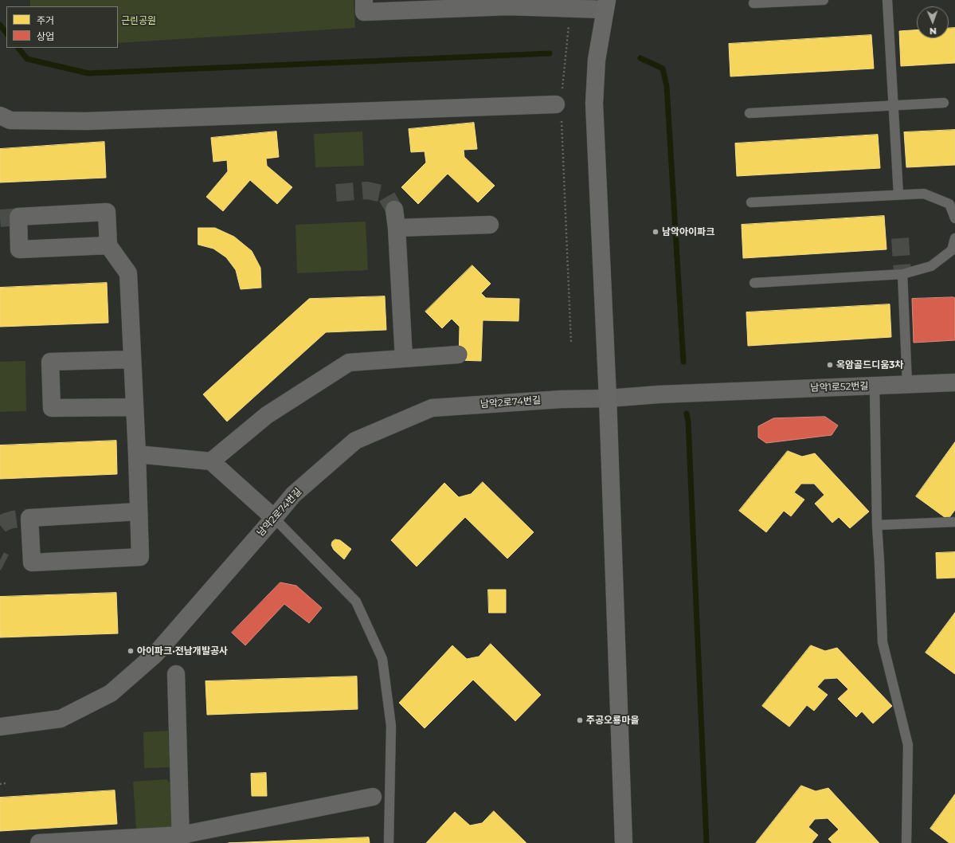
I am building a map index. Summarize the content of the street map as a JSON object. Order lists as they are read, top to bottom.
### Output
{
  "streets": {
    "street": ["남악1로52번길", "남악2로74번길"]
  },
  "crossings": [
    ["남악1로52번길", "남악2로74번길"]
  ],
  "parks": ["근린공원"],
  "places": [
    "남악아이파크",
    "옥암골드디움3차",
    "아이파크·전남개발공사",
    "주공오룡마을"
  ],
  "legend": ["주거", "상업"],
  "north": "bottom"
}
